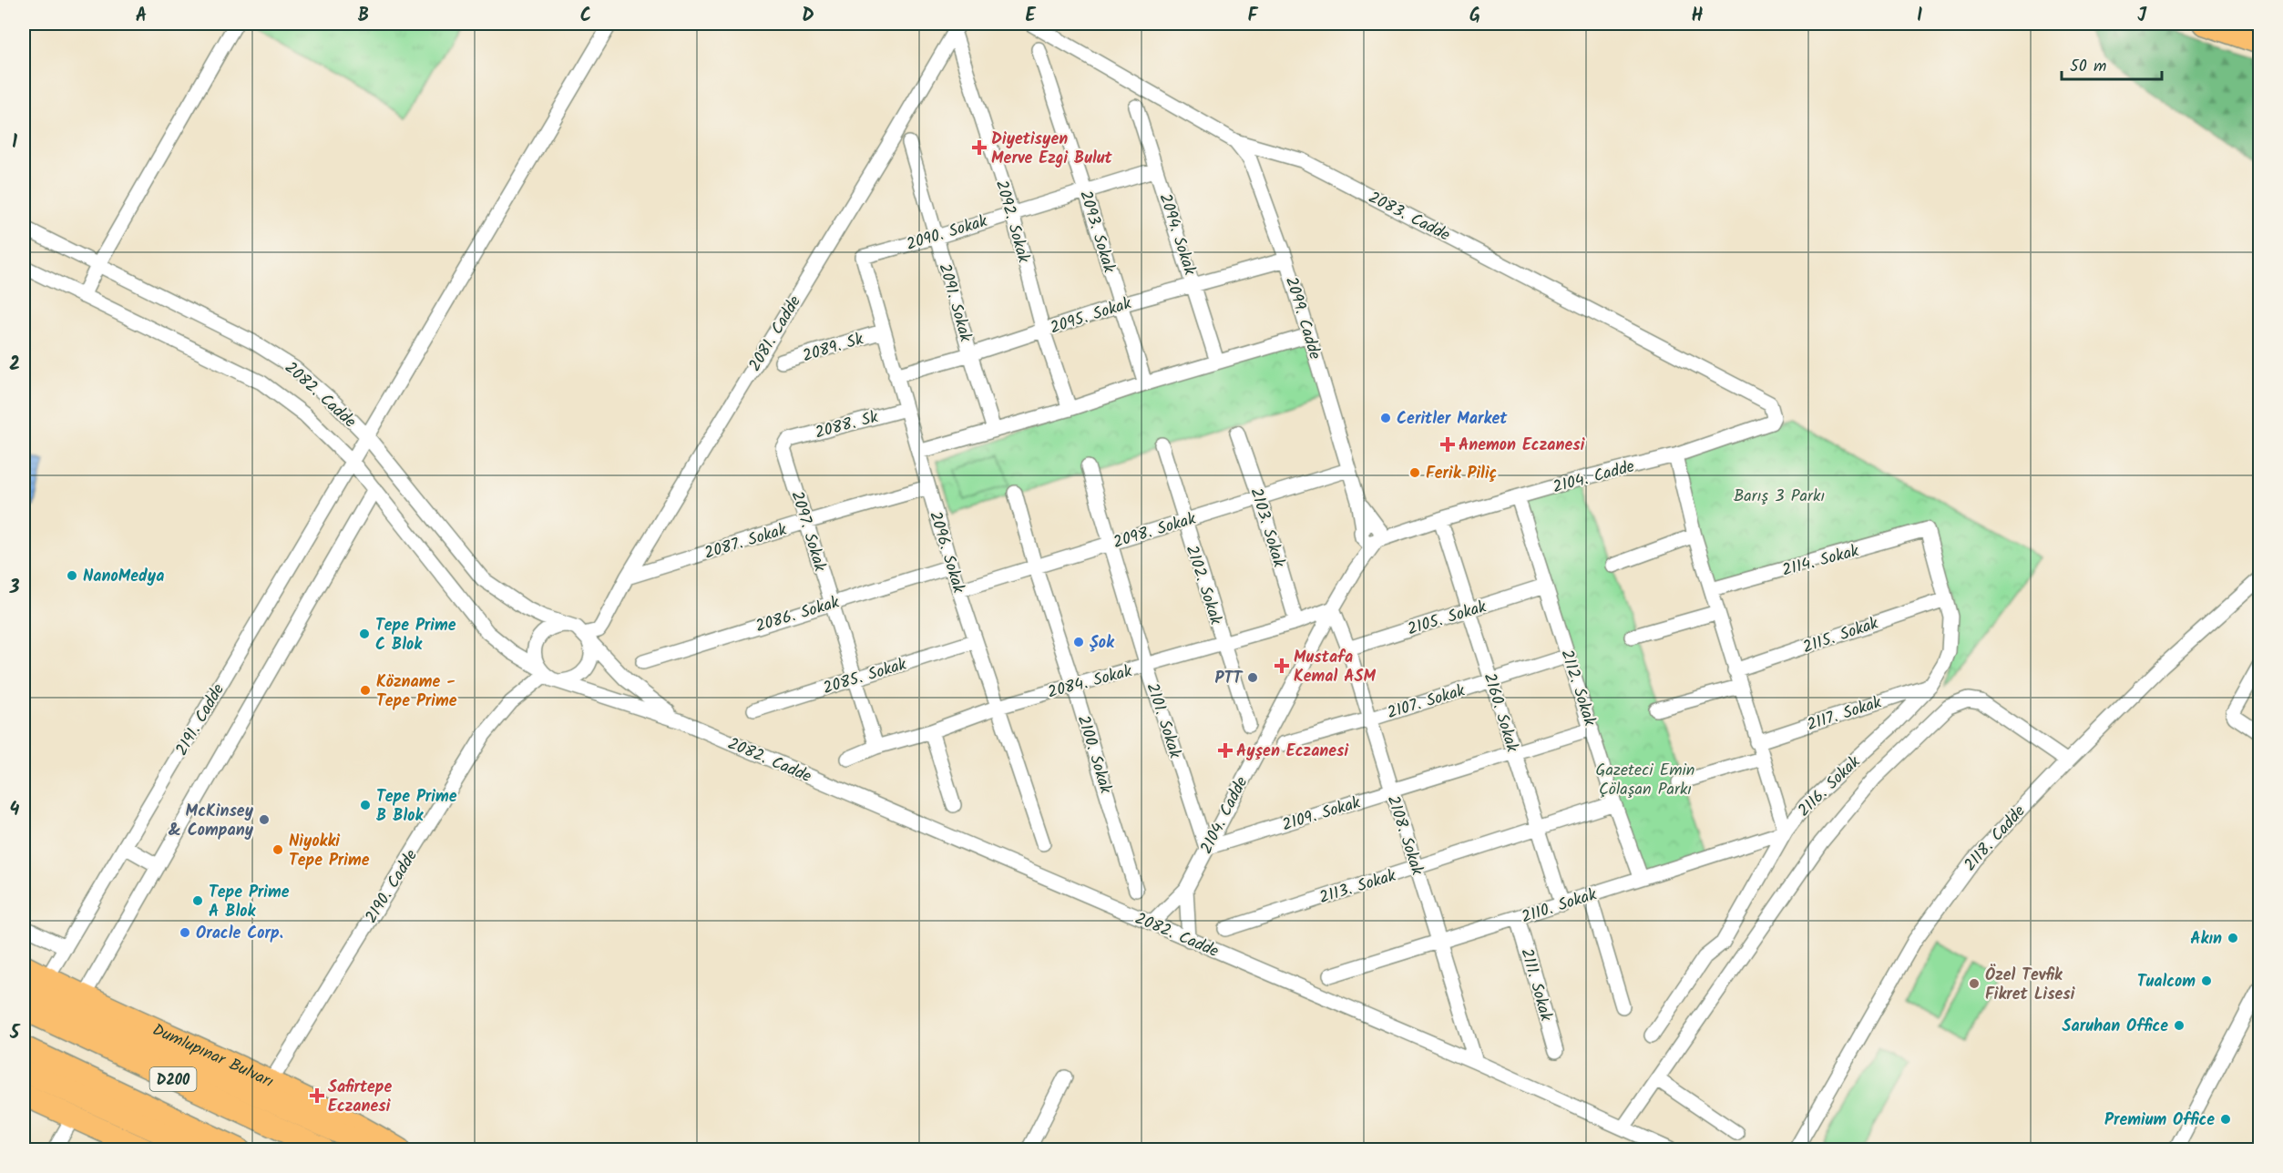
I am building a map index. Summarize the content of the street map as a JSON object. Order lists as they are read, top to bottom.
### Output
{
  "streets": {
    "main road": ["Dumlupınar Bulvarı", "D200"],
    "street": [
      "2083. Cadde",
      "2092. Sokak",
      "2093. Sokak",
      "2090. Sokak",
      "2094. Sokak",
      "2091. Sokak",
      "2095. Sokak",
      "2099. Cadde",
      "2081. Cadde",
      "2089. Sk",
      "2082. Cadde",
      "2088. Sk",
      "2104. Cadde",
      "2103. Sokak",
      "2098. Sokak",
      "2097. Sokak",
      "2087. Sokak",
      "2096. Sokak",
      "2114. Sokak",
      "2102. Sokak",
      "2086. Sokak",
      "2105. Sokak",
      "2115. Sokak",
      "2085. Sokak",
      "2084. Sokak",
      "2112. Sokak",
      "2107. Sokak",
      "2160. Sokak",
      "2117. Sokak",
      "2191. Cadde",
      "2101. Sokak",
      "2100. Sokak",
      "2116. Sokak",
      "2109. Sokak",
      "2108. Sokak",
      "2118. Cadde",
      "2190. Cadde",
      "2113. Sokak",
      "2110. Sokak",
      "2111. Sokak"
    ]
  },
  "crossings": [
    ["2083. Cadde", "2099. Cadde"],
    ["2083. Cadde", "2104. Cadde"],
    ["2092. Sokak", "2090. Sokak"],
    ["2092. Sokak", "2095. Sokak"],
    ["2092. Sokak", "2081. Cadde"],
    ["2093. Sokak", "2090. Sokak"],
    ["2093. Sokak", "2095. Sokak"],
    ["2090. Sokak", "2094. Sokak"],
    ["2090. Sokak", "2091. Sokak"],
    ["2090. Sokak", "2096. Sokak"],
    ["2094. Sokak", "2095. Sokak"],
    ["2091. Sokak", "2095. Sokak"],
    ["2095. Sokak", "2099. Cadde"],
    ["2095. Sokak", "2096. Sokak"],
    ["2099. Cadde", "2104. Cadde"],
    ["2099. Cadde", "2098. Sokak"],
    ["2081. Cadde", "2082. Cadde"],
    ["2081. Cadde", "2087. Sokak"],
    ["2081. Cadde", "2190. Cadde"],
    ["2089. Sk", "2096. Sokak"],
    ["2082. Cadde", "2104. Cadde"],
    ["2082. Cadde", "2191. Cadde"],
    ["2082. Cadde", "2108. Sokak"],
    ["2082. Cadde", "2190. Cadde"],
    ["2088. Sk", "2097. Sokak"],
    ["2088. Sk", "2096. Sokak"],
    ["2104. Cadde", "2084. Sokak"],
    ["2104. Cadde", "2112. Sokak"],
    ["2104. Cadde", "2160. Sokak"],
    ["2104. Cadde", "2101. Sokak"],
    ["2104. Cadde", "2109. Sokak"],
    ["2104. Cadde", "2108. Sokak"],
    ["2103. Sokak", "2098. Sokak"],
    ["2103. Sokak", "2084. Sokak"],
    ["2098. Sokak", "2096. Sokak"],
    ["2098. Sokak", "2102. Sokak"],
    ["2098. Sokak", "2101. Sokak"],
    ["2098. Sokak", "2100. Sokak"],
    ["2097. Sokak", "2087. Sokak"],
    ["2097. Sokak", "2086. Sokak"],
    ["2097. Sokak", "2085. Sokak"],
    ["2097. Sokak", "2084. Sokak"],
    ["2087. Sokak", "2096. Sokak"],
    ["2096. Sokak", "2086. Sokak"],
    ["2096. Sokak", "2085. Sokak"],
    ["2096. Sokak", "2084. Sokak"],
    ["2114. Sokak", "2116. Sokak"],
    ["2102. Sokak", "2084. Sokak"],
    ["2105. Sokak", "2112. Sokak"],
    ["2105. Sokak", "2160. Sokak"],
    ["2105. Sokak", "2108. Sokak"],
    ["2115. Sokak", "2116. Sokak"],
    ["2084. Sokak", "2101. Sokak"],
    ["2084. Sokak", "2100. Sokak"],
    ["2084. Sokak", "2108. Sokak"],
    ["2112. Sokak", "2107. Sokak"],
    ["2112. Sokak", "2109. Sokak"],
    ["2112. Sokak", "2113. Sokak"],
    ["2112. Sokak", "2110. Sokak"],
    ["2107. Sokak", "2160. Sokak"],
    ["2107. Sokak", "2108. Sokak"],
    ["2160. Sokak", "2109. Sokak"],
    ["2160. Sokak", "2113. Sokak"],
    ["2160. Sokak", "2110. Sokak"],
    ["2117. Sokak", "2116. Sokak"],
    ["2191. Cadde", "Dumlupınar Bulvarı"],
    ["2101. Sokak", "2109. Sokak"],
    ["2116. Sokak", "2110. Sokak"],
    ["2109. Sokak", "2108. Sokak"],
    ["2108. Sokak", "2113. Sokak"],
    ["2108. Sokak", "2110. Sokak"],
    ["2190. Cadde", "Dumlupınar Bulvarı"],
    ["2110. Sokak", "2111. Sokak"]
  ],
  "parks": ["Barış 3 Parkı", "Gazeteci Emin Çölaşan Parkı"],
  "places": {
    "health": [
      "Diyetisyen Merve Ezgi Bulut",
      "Anemon Eczanesi",
      "Mustafa Kemal ASM",
      "Ayşen Eczanesi",
      "Safirtepe Eczanesi"
    ],
    "other": [
      "Ceritler Market",
      "Ferik Piliç",
      "NanoMedya",
      "Tepe Prime C Blok",
      "Şok",
      "PTT",
      "Közname - Tepe Prime",
      "Tepe Prime B Blok",
      "McKinsey & Company",
      "Niyokki Tepe Prime",
      "Tepe Prime A Blok",
      "Oracle Corp.",
      "Akın",
      "Tualcom",
      "Özel Tevfik Fikret Lisesi",
      "Saruhan Office",
      "Premium Office"
    ]
  },
  "scale_bar": "50 m",
  "grid": {
    "columns": [
      "A",
      "B",
      "C",
      "D",
      "E",
      "F",
      "G",
      "H",
      "I",
      "J"
    ],
    "rows": [
      "1",
      "2",
      "3",
      "4",
      "5"
    ]
  }
}
